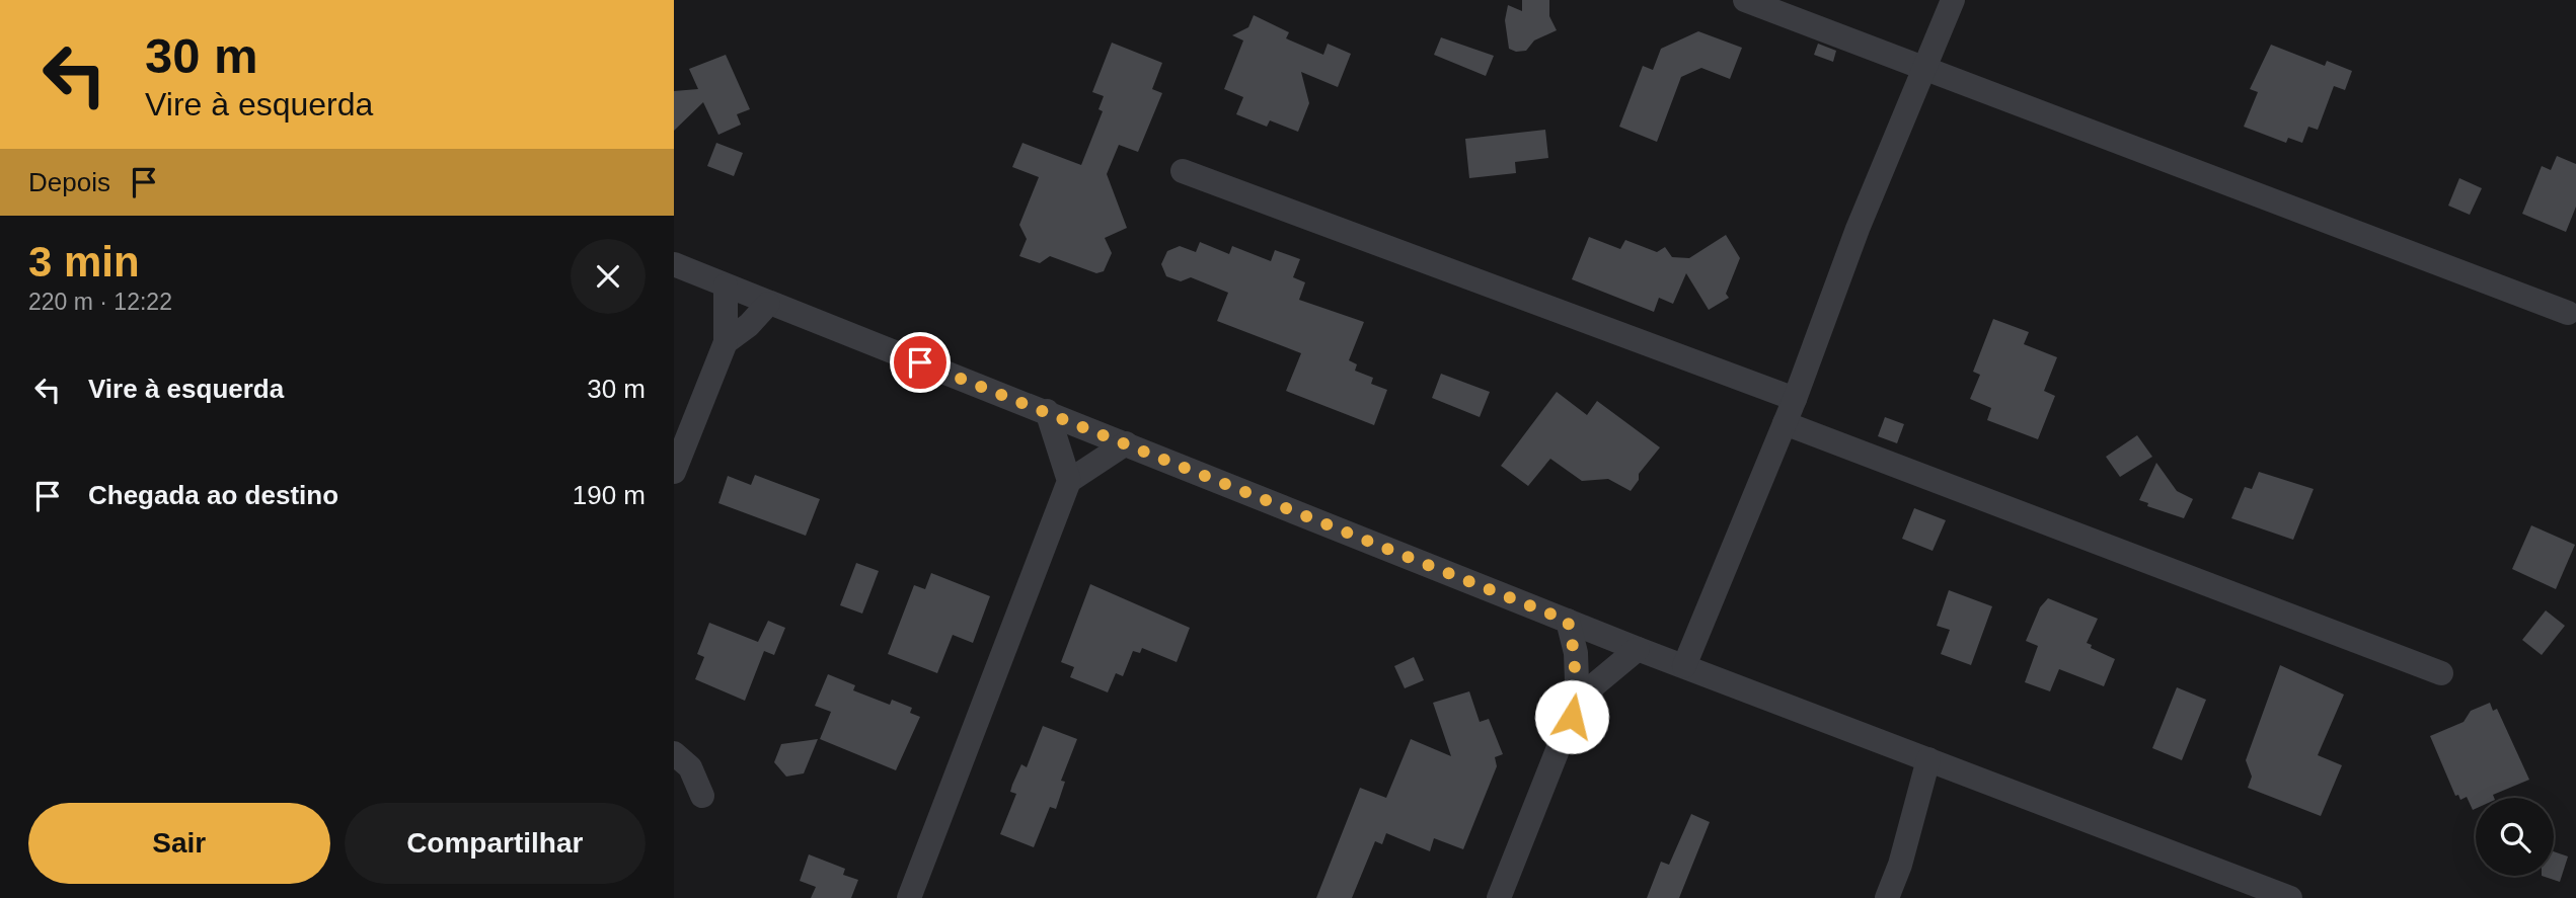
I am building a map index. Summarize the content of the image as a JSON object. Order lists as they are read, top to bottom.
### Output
{
  "page": {
    "turn": ["30 m", "Vire à esquerda"],
    "then": "Depois",
    "heading": ["3 min", "220 m · 12:22"],
    "list": [
      {
        "name": "Vire à esquerda",
        "value": "30 m"
      },
      {
        "name": "Chegada ao destino",
        "value": "190 m"
      }
    ],
    "buttons": ["Sair", "Compartilhar"]
  }
}
